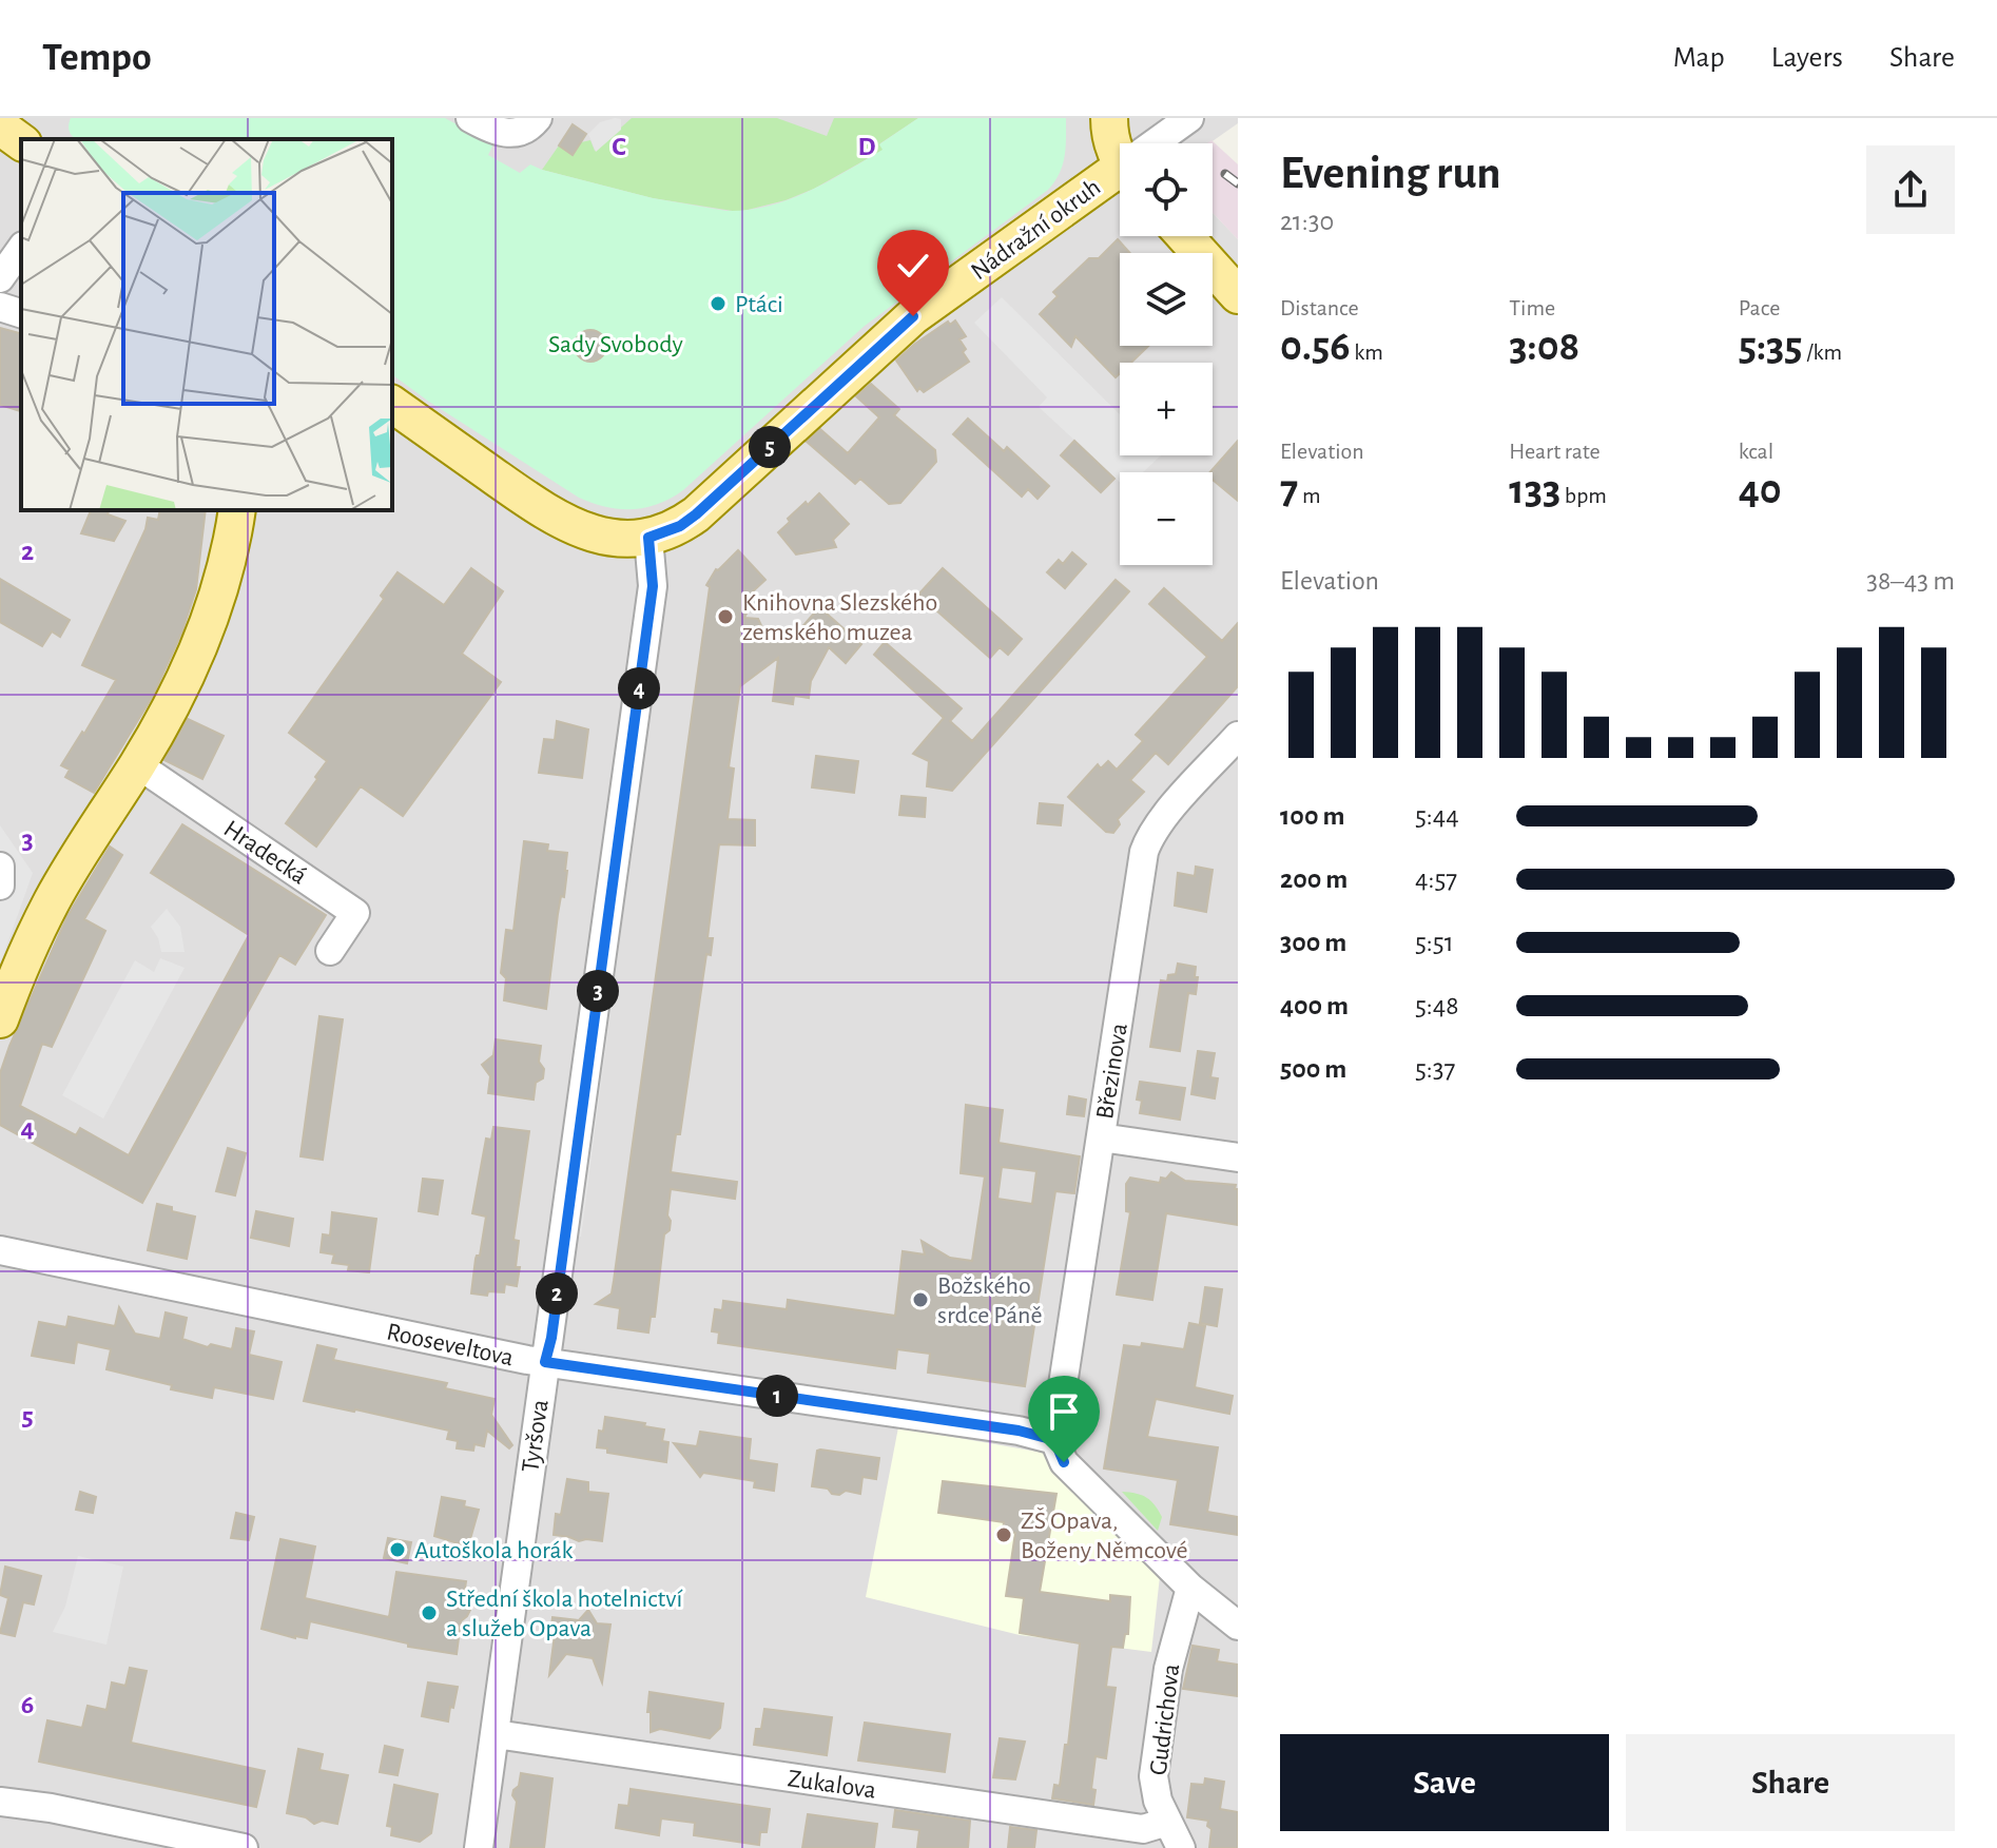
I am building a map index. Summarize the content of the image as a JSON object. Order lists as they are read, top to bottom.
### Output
{
  "streets": {
    "main road": ["Nádražní okruh"],
    "street": [
      "Hradecká",
      "Březinova",
      "Rooseveltova",
      "Tyršova",
      "Gudrichova",
      "Zukalova"
    ]
  },
  "crossings": [
    ["Nádražní okruh", "Tyršova"],
    ["Březinova", "Rooseveltova"],
    ["Rooseveltova", "Tyršova"],
    ["Tyršova", "Zukalova"],
    ["Gudrichova", "Zukalova"]
  ],
  "parks": ["Sady Svobody"],
  "places": [
    "Ptáci",
    "Knihovna Slezského zemského muzea",
    "Božského srdce Páně",
    "ZŠ Opava, Boženy Němcové",
    "Autoškola horák",
    "Střední škola hotelnictví a služeb Opava"
  ],
  "page": {
    "header": "Tempo",
    "nav": ["Map", "Layers", "Share"],
    "heading": ["Evening run", "21:30"],
    "map_buttons": ["+", "−"],
    "stats": [
      ["Distance", "0.56 km"],
      ["Time", "3:08"],
      ["Pace", "5:35 /km"],
      ["Elevation", "7 m"],
      ["Heart rate", "133 bpm"],
      ["kcal", "40"]
    ],
    "pins": [
      "5",
      "4",
      "3",
      "2",
      "1"
    ],
    "chart": ["Elevation", "38–43 m"],
    "list": [
      {
        "name": "100 m",
        "note": "5:44"
      },
      {
        "name": "200 m",
        "note": "4:57"
      },
      {
        "name": "300 m",
        "note": "5:51"
      },
      {
        "name": "400 m",
        "note": "5:48"
      },
      {
        "name": "500 m",
        "note": "5:37"
      }
    ],
    "buttons": ["Save", "Share"]
  },
  "grid": {
    "columns": ["C", "D"],
    "rows": [
      "2",
      "3",
      "4",
      "5",
      "6"
    ]
  }
}
